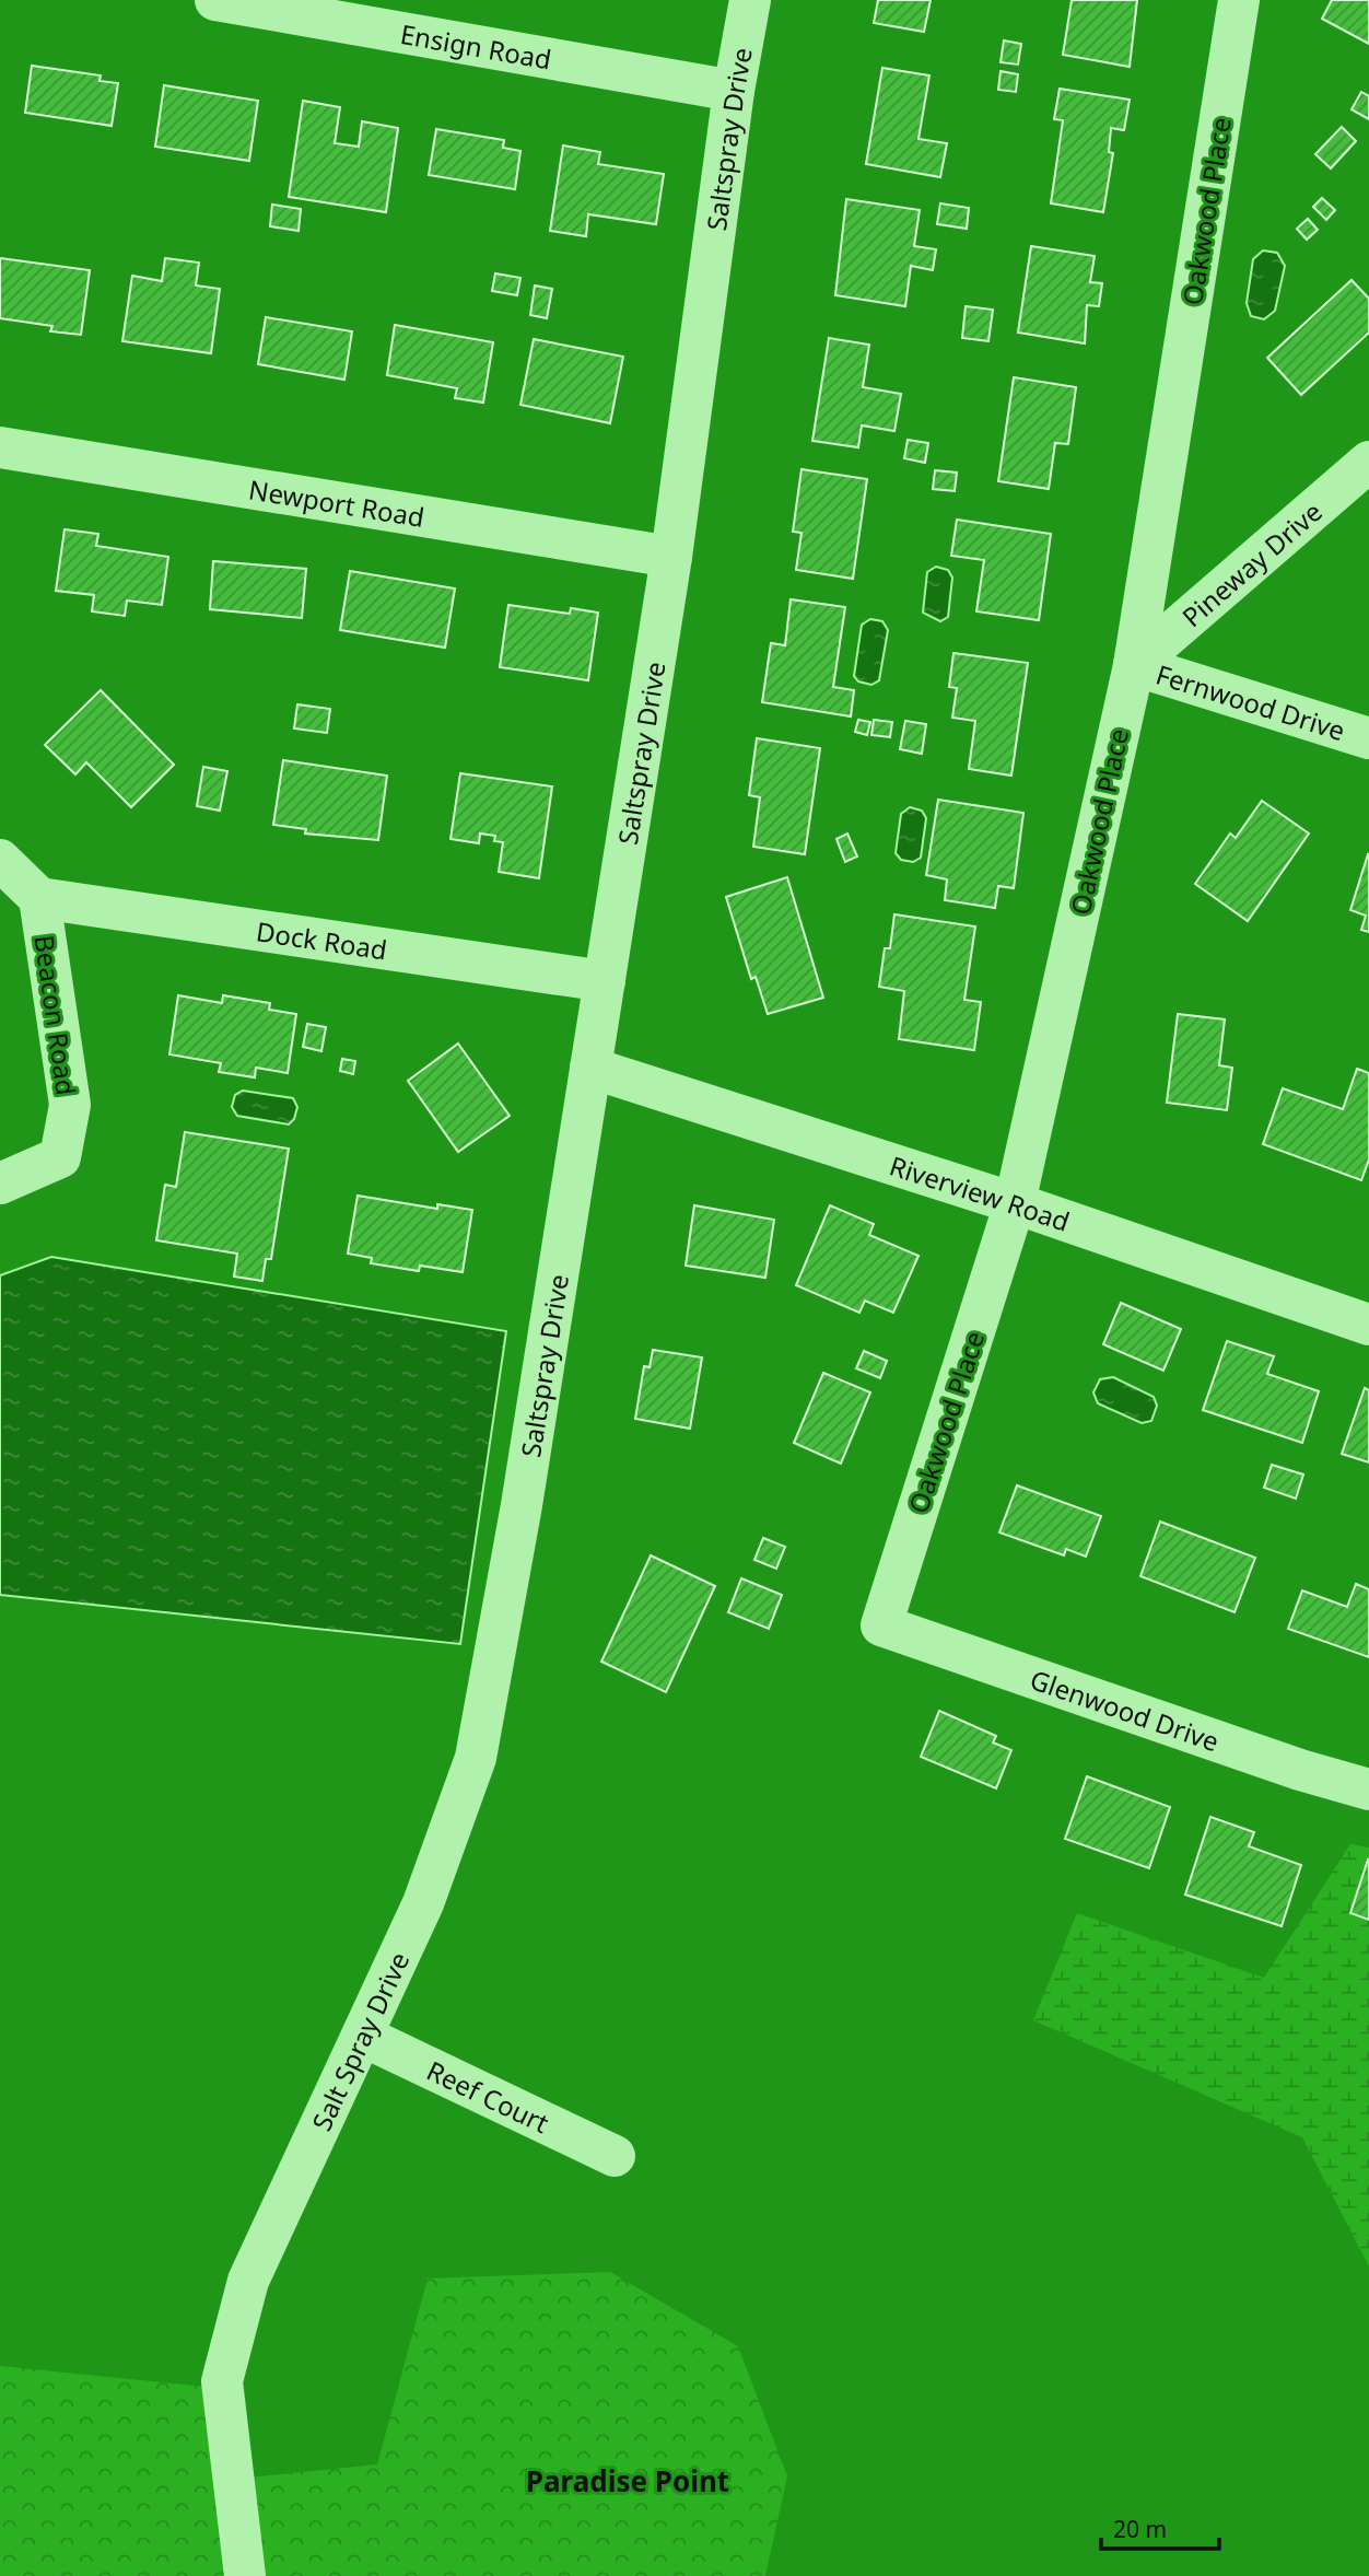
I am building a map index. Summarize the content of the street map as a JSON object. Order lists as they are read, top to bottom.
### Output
{
  "streets": {
    "street": [
      "Ensign Road",
      "Saltspray Drive",
      "Oakwood Place",
      "Newport Road",
      "Pineway Drive",
      "Fernwood Drive",
      "Dock Road",
      "Beacon Road",
      "Riverview Road",
      "Glenwood Drive",
      "Salt Spray Drive",
      "Reef Court"
    ]
  },
  "crossings": [
    ["Ensign Road", "Saltspray Drive"],
    ["Saltspray Drive", "Newport Road"],
    ["Saltspray Drive", "Dock Road"],
    ["Saltspray Drive", "Riverview Road"],
    ["Saltspray Drive", "Salt Spray Drive"],
    ["Oakwood Place", "Pineway Drive"],
    ["Oakwood Place", "Fernwood Drive"],
    ["Oakwood Place", "Riverview Road"],
    ["Oakwood Place", "Glenwood Drive"],
    ["Pineway Drive", "Fernwood Drive"],
    ["Dock Road", "Beacon Road"],
    ["Salt Spray Drive", "Reef Court"]
  ],
  "districts": ["Paradise Point"],
  "scale_bar": "20 m"
}
